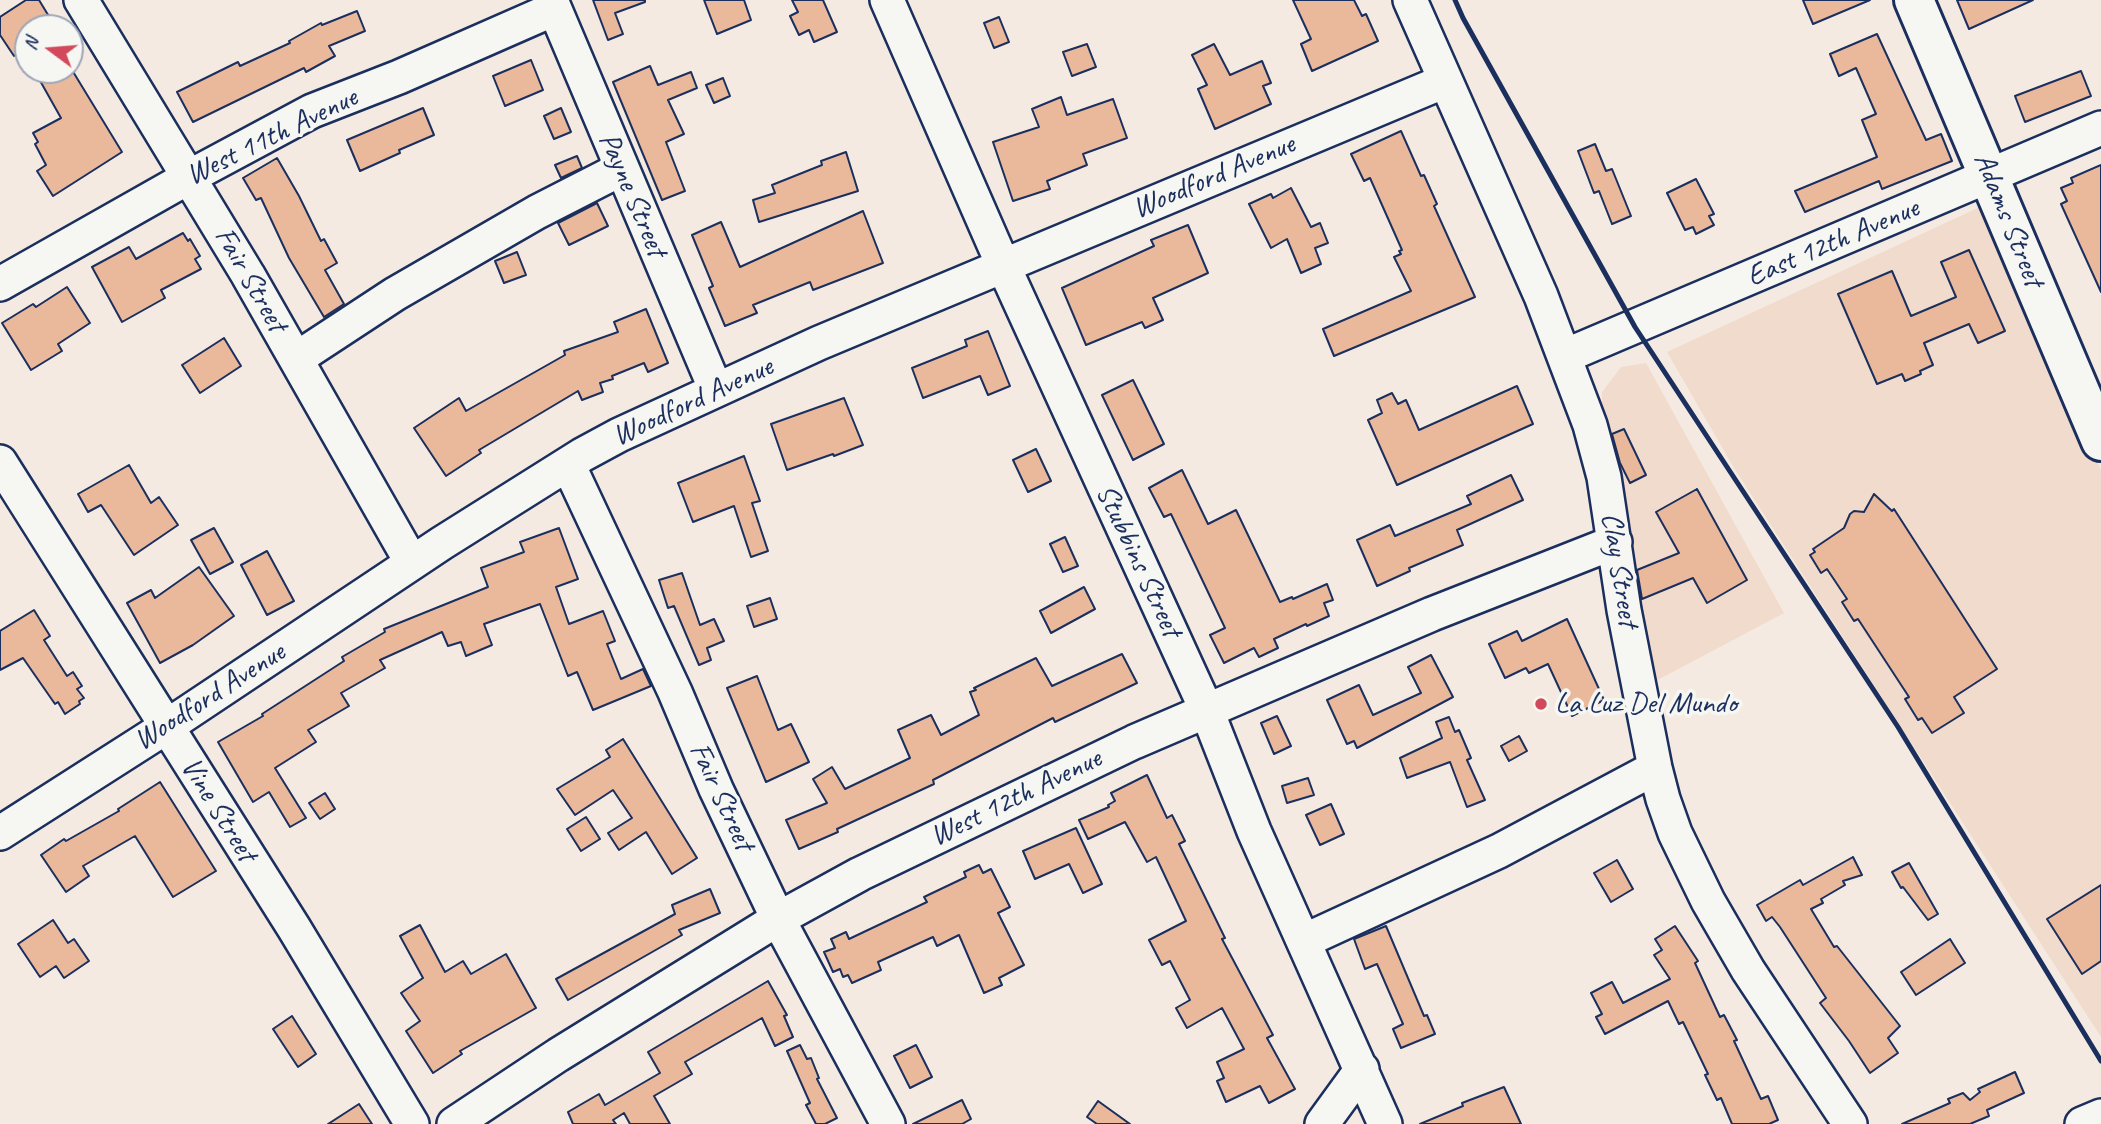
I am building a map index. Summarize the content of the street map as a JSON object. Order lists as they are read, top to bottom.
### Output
{
  "streets": {
    "main road": ["Adams Street"],
    "street": [
      "West 11th Avenue",
      "Woodford Avenue",
      "Payne Street",
      "East 12th Avenue",
      "Fair Street",
      "Stubbins Street",
      "Clay Street",
      "West 12th Avenue",
      "Vine Street"
    ]
  },
  "crossings": [
    ["West 11th Avenue", "Payne Street"],
    ["West 11th Avenue", "Fair Street"],
    ["Woodford Avenue", "Payne Street"],
    ["Woodford Avenue", "Fair Street"],
    ["Woodford Avenue", "Stubbins Street"],
    ["Woodford Avenue", "Clay Street"],
    ["Woodford Avenue", "Vine Street"],
    ["Adams Street", "East 12th Avenue"],
    ["East 12th Avenue", "Clay Street"],
    ["Fair Street", "West 12th Avenue"],
    ["Stubbins Street", "West 12th Avenue"],
    ["Clay Street", "West 12th Avenue"]
  ],
  "places": ["La Luz Del Mundo"],
  "north": "left"
}
